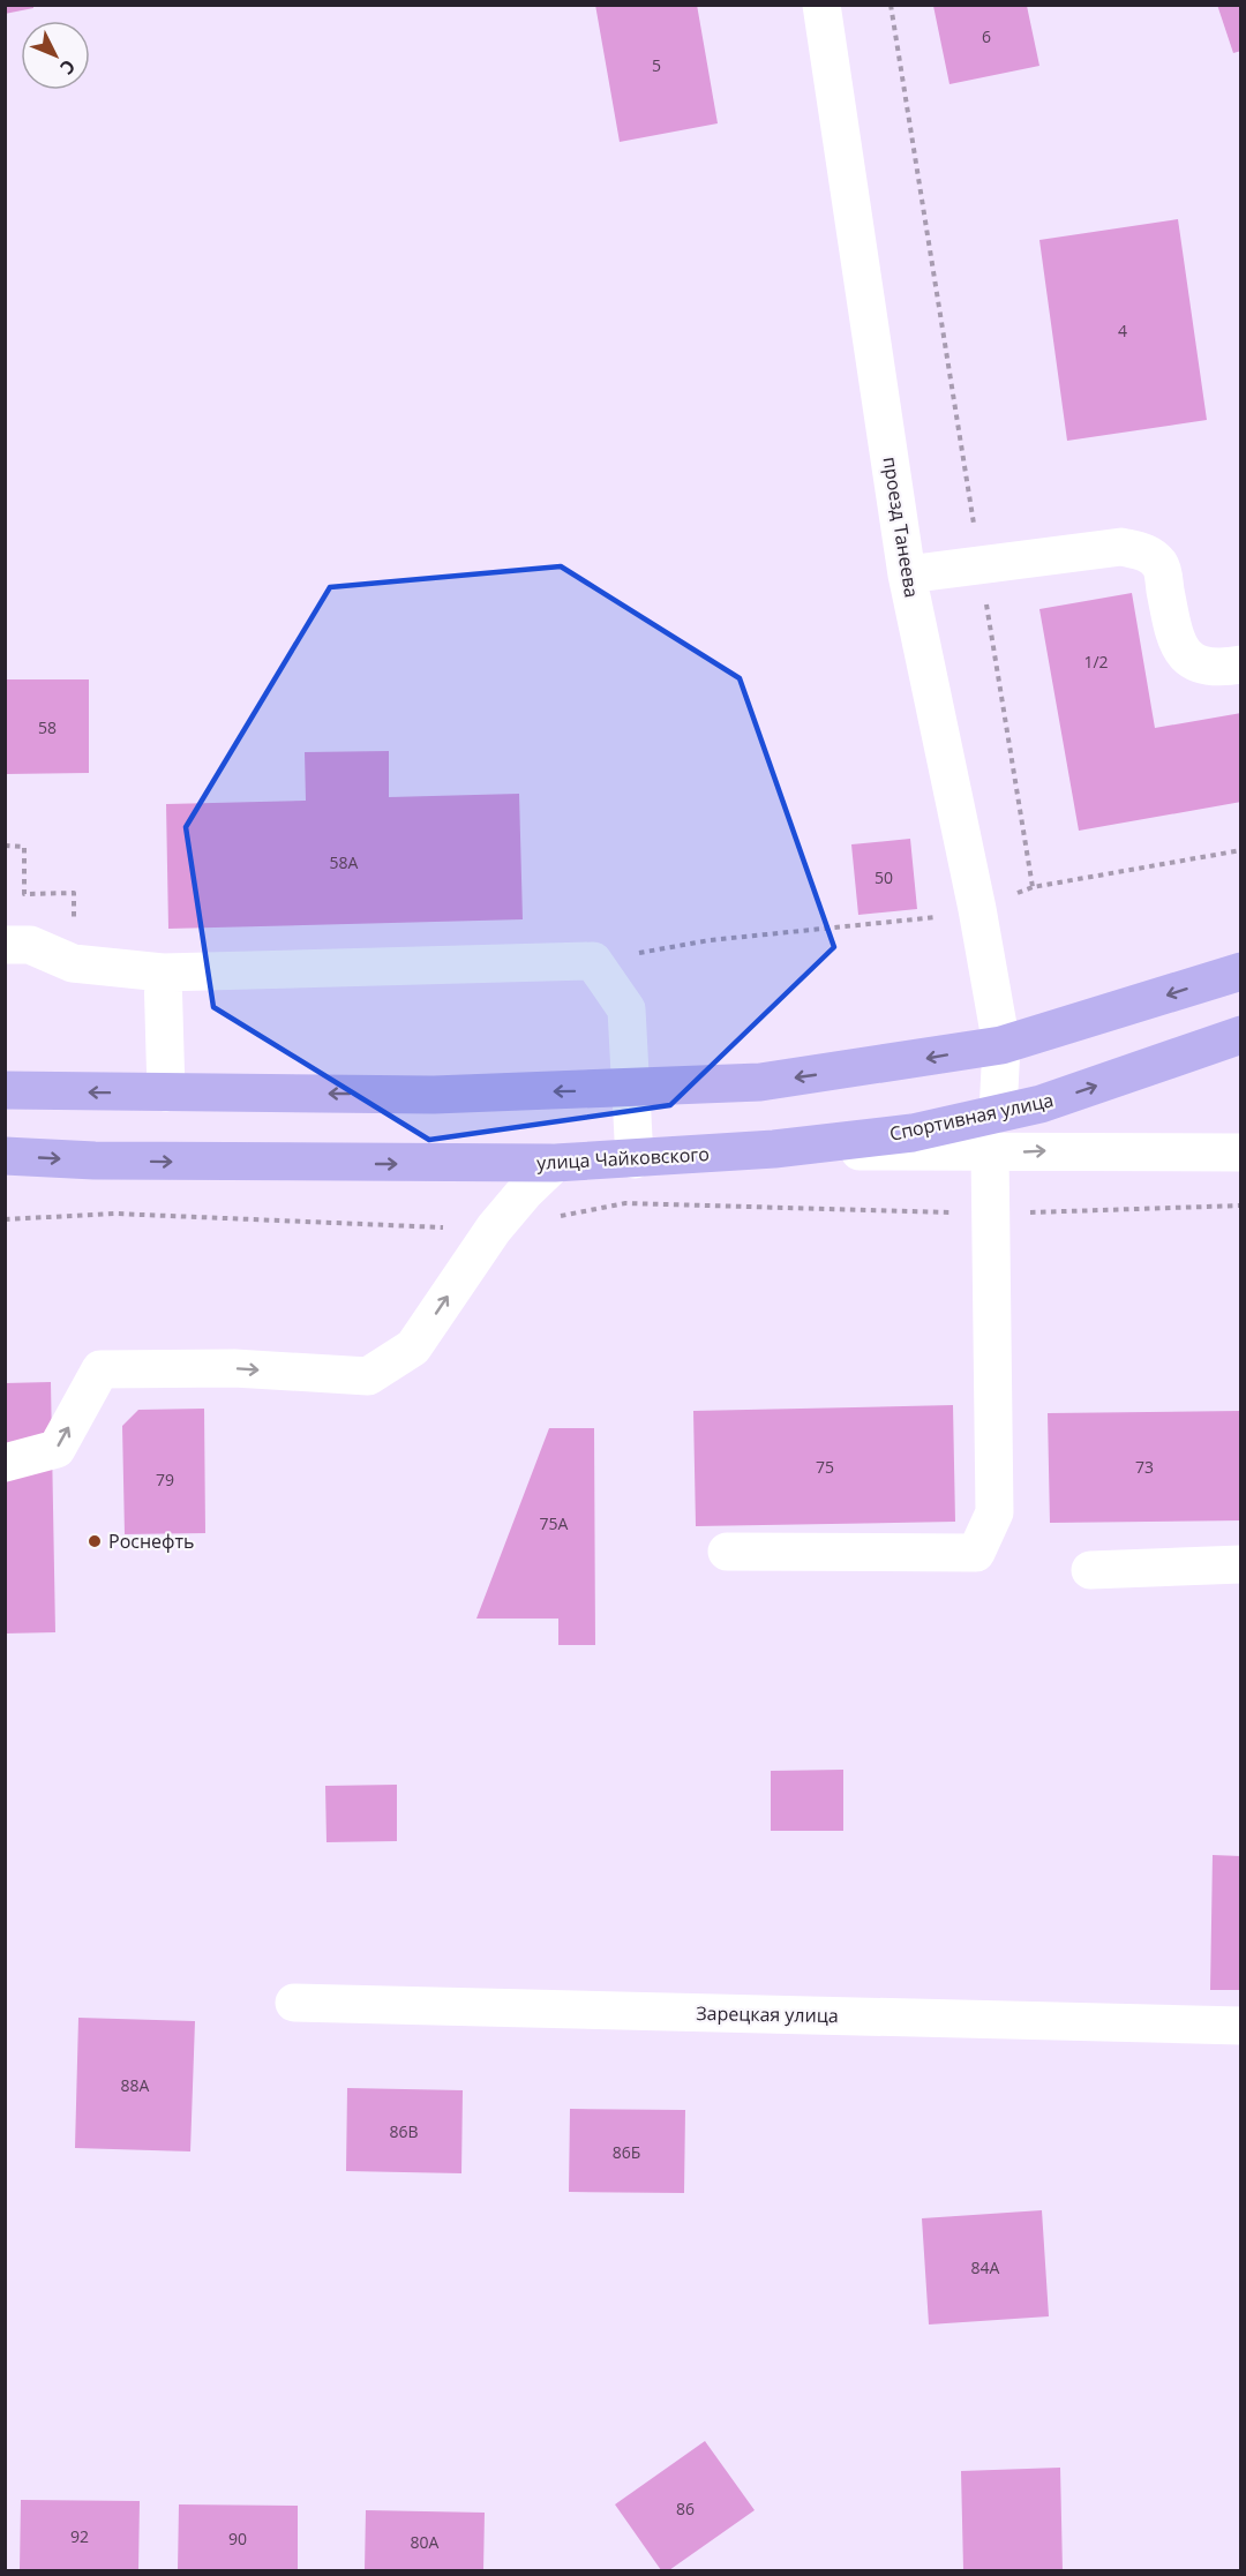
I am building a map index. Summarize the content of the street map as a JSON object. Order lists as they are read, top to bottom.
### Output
{
  "streets": {
    "highway": ["Спортивная улица", "улица Чайковского"],
    "street": ["проезд Танеева", "Зарецкая улица"]
  },
  "crossings": [
    ["проезд Танеева", "Спортивная улица"],
    ["Спортивная улица", "улица Чайковского"]
  ],
  "places": ["Роснефть"],
  "house_numbers": [
    "6",
    "5",
    "4",
    "1/2",
    "58",
    "58А",
    "50",
    "75",
    "73",
    "79",
    "75А",
    "88А",
    "86В",
    "86Б",
    "84А",
    "86",
    "92",
    "90",
    "80А"
  ],
  "north": "bottom right"
}
